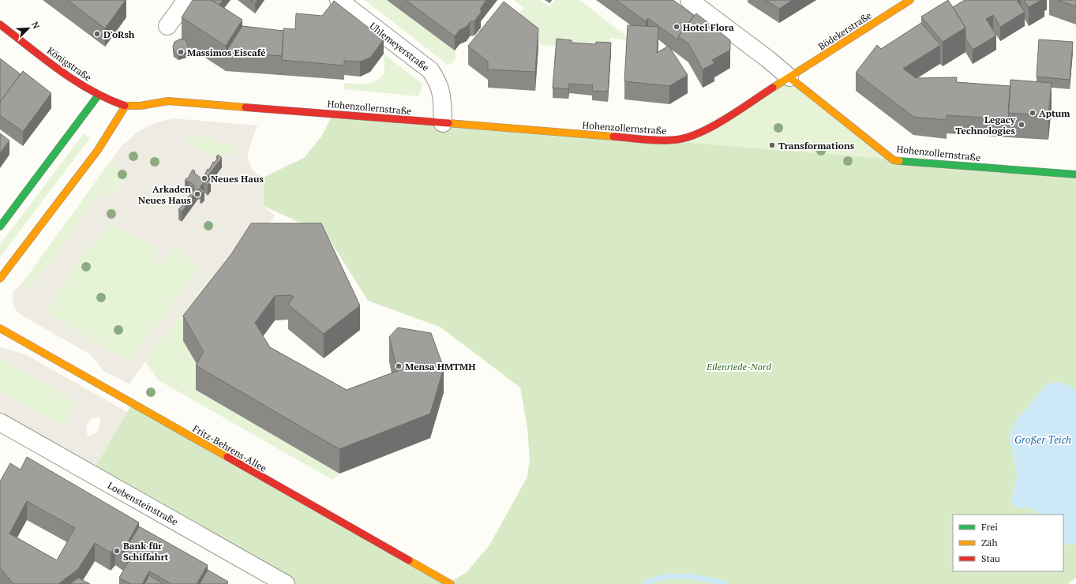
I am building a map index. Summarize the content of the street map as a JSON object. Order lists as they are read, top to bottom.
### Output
{
  "streets": {
    "street": [
      "Bödekerstraße",
      "Uhlemeyerstraße",
      "Königstraße",
      "Hohenzollernstraße",
      "Fritz-Behrens-Allee",
      "Loebensteinstraße"
    ]
  },
  "crossings": [
    ["Bödekerstraße", "Hohenzollernstraße"],
    ["Uhlemeyerstraße", "Hohenzollernstraße"]
  ],
  "water": ["Großer Teich"],
  "parks": ["Eilenriede-Nord"],
  "places": [
    "Hotel Flora",
    "D'oRsh",
    "Massimos Eiscafé",
    "Aptum",
    "Legacy Technologies",
    "Transformations",
    "Neues Haus",
    "Arkaden Neues Haus",
    "Mensa HMTMH",
    "Bank für Schiffahrt"
  ],
  "legend": ["Frei", "Zäh", "Stau"],
  "north": "top right"
}
